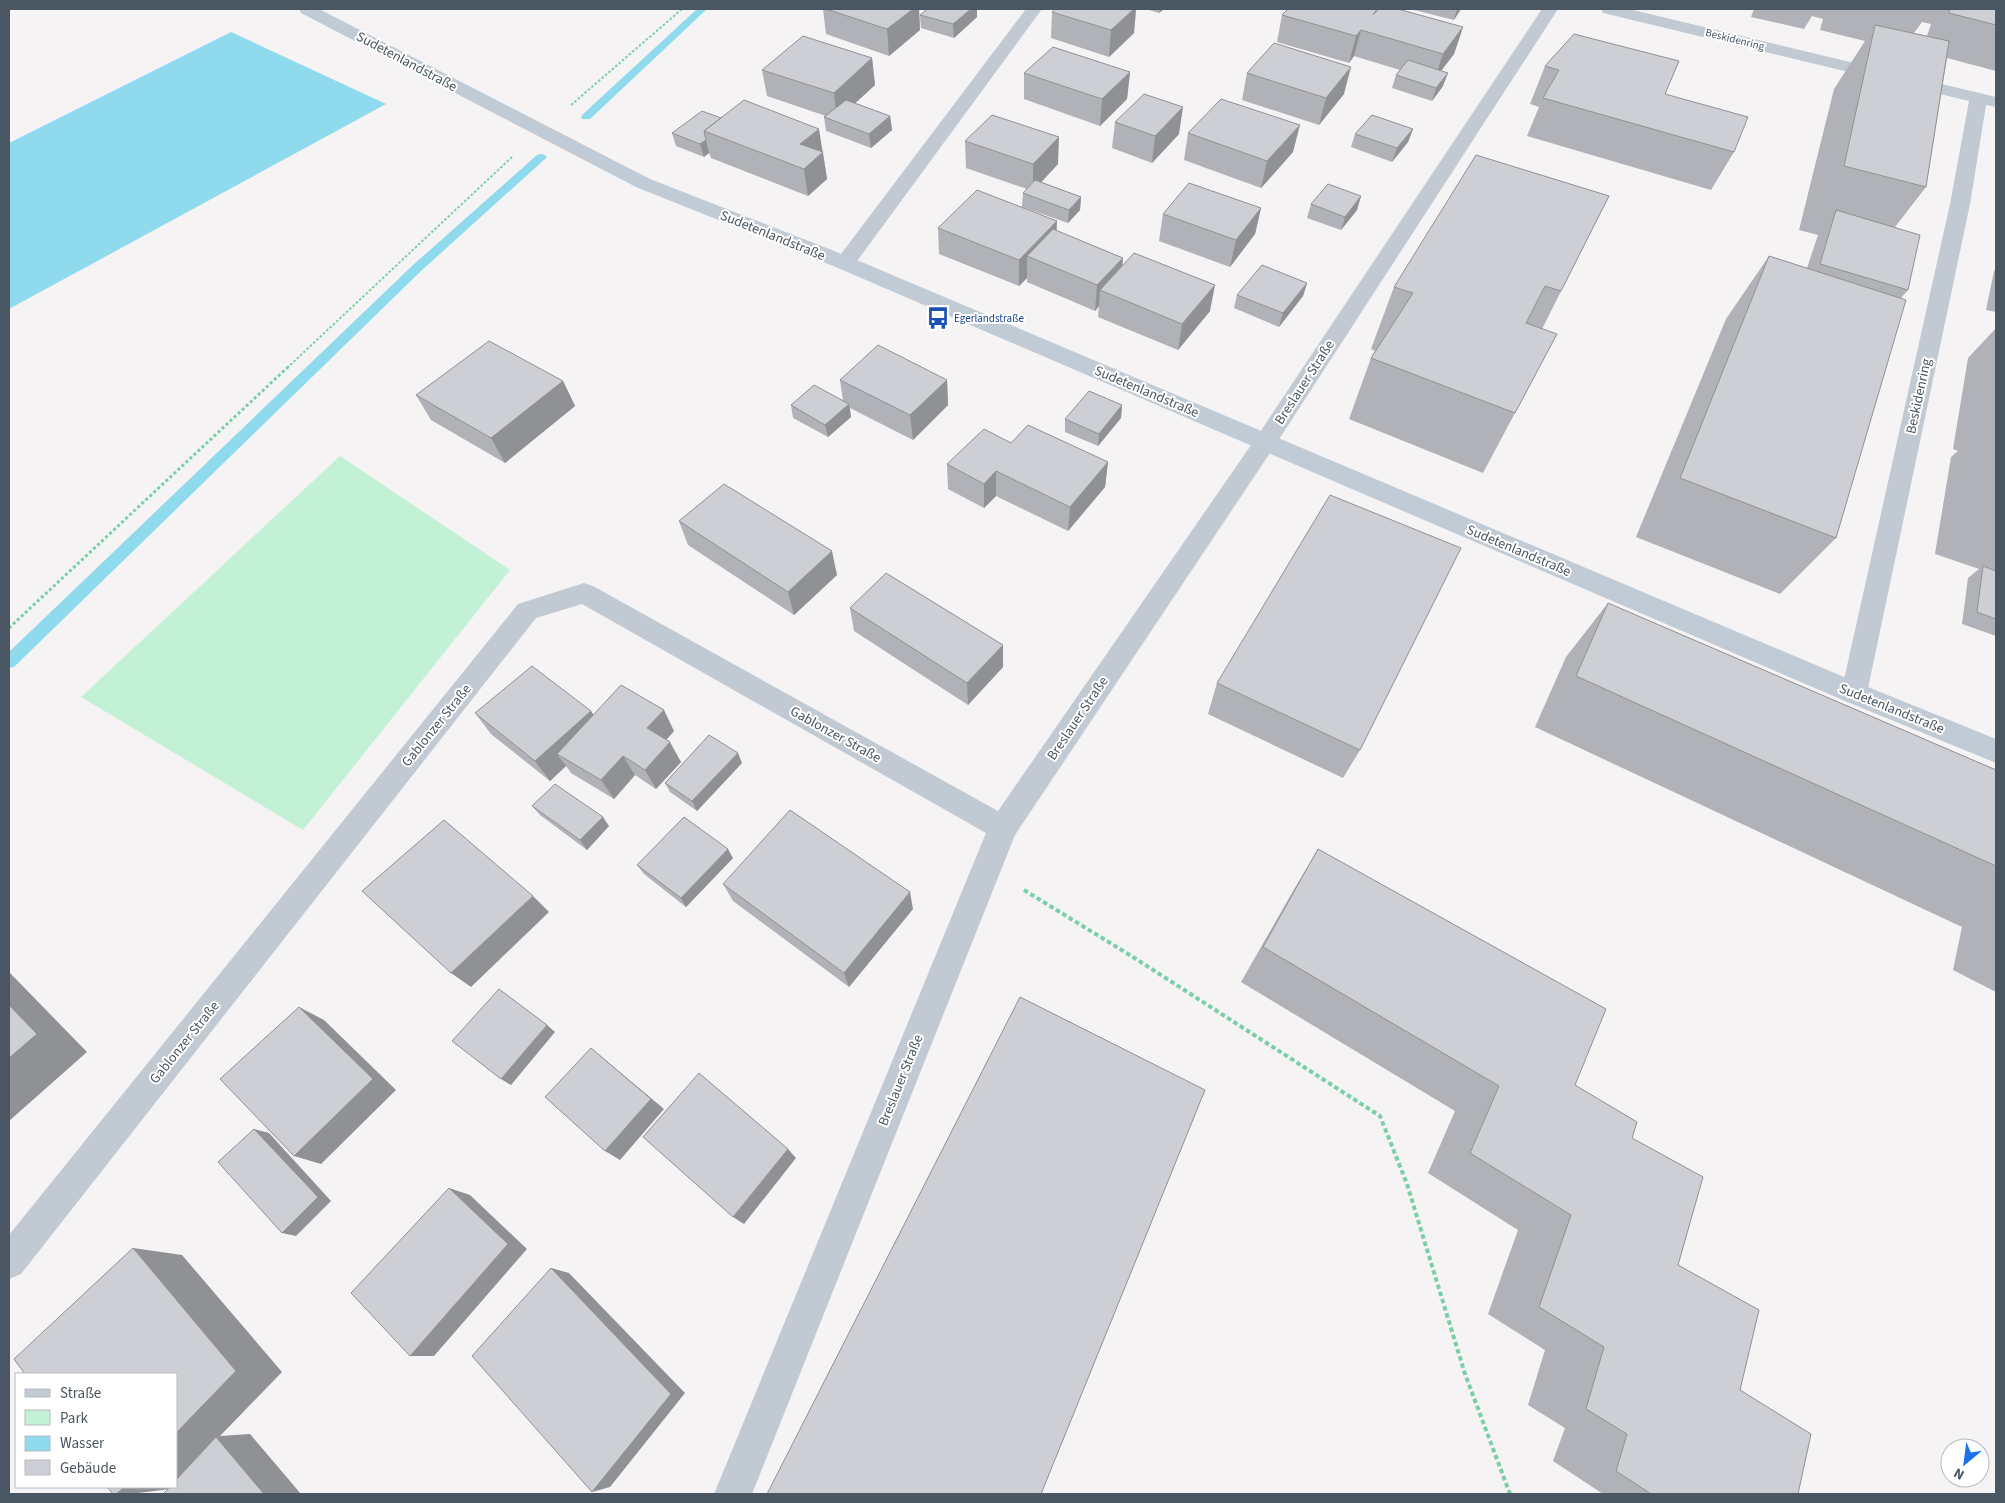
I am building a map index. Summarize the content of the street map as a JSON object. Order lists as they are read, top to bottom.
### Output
{
  "streets": {
    "street": [
      "Beskidenring",
      "Sudetenlandstraße",
      "Breslauer Straße",
      "Gablonzer Straße"
    ]
  },
  "crossings": [
    ["Beskidenring", "Sudetenlandstraße"],
    ["Sudetenlandstraße", "Breslauer Straße"],
    ["Breslauer Straße", "Gablonzer Straße"]
  ],
  "places": {
    "bus stop": ["Egerlandstraße"]
  },
  "legend": [
    "Straße",
    "Park",
    "Wasser",
    "Gebäude"
  ],
  "north": "bottom left"
}
